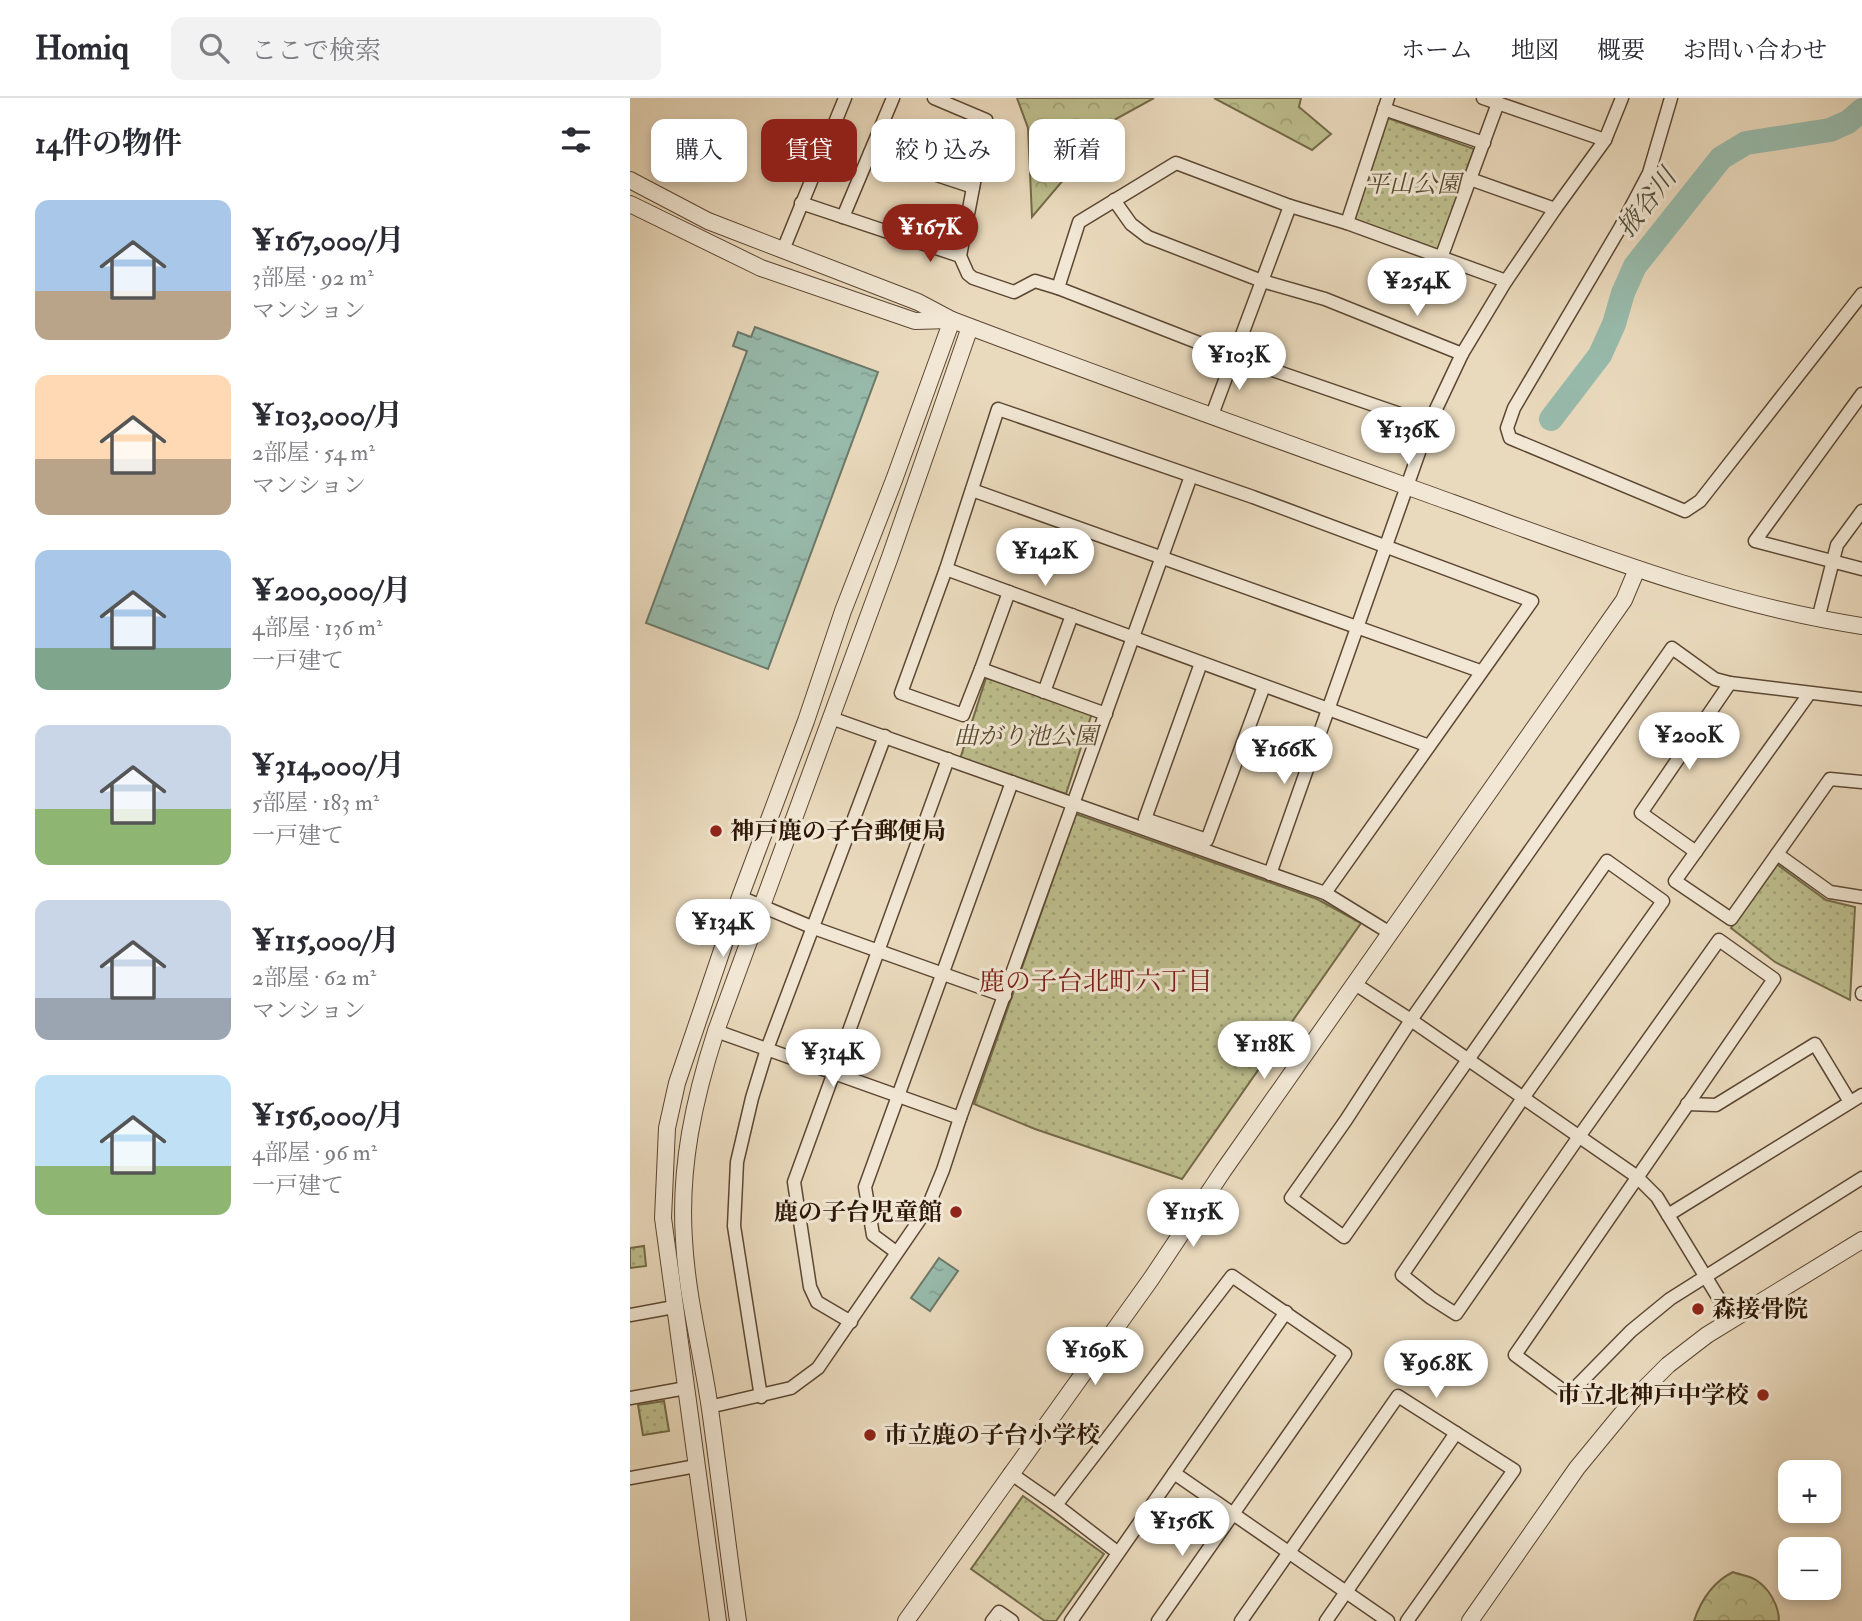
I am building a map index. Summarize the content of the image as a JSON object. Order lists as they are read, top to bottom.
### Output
{
  "districts": ["鹿の子台北町六丁目"],
  "water": ["掖谷川"],
  "parks": ["平山公園", "曲がり池公園"],
  "places": [
    "神戸鹿の子台郵便局",
    "鹿の子台児童館",
    "森接骨院",
    "市立北神戸中学校",
    "市立鹿の子台小学校"
  ],
  "page": {
    "header": "Homiq",
    "search": "ここで検索",
    "nav": [
      "ホーム",
      "地図",
      "概要",
      "お問い合わせ"
    ],
    "heading": "14件の物件",
    "chip": [
      "購入",
      "賃貸",
      "絞り込み",
      "新着"
    ],
    "list": [
      {
        "name": "¥167,000/月",
        "note": "3部屋 · 92 m² · マンション"
      },
      {
        "name": "¥103,000/月",
        "note": "2部屋 · 54 m² · マンション"
      },
      {
        "name": "¥200,000/月",
        "note": "4部屋 · 136 m² · 一戸建て"
      },
      {
        "name": "¥314,000/月",
        "note": "5部屋 · 183 m² · 一戸建て"
      },
      {
        "name": "¥115,000/月",
        "note": "2部屋 · 62 m² · マンション"
      },
      {
        "name": "¥156,000/月",
        "note": "4部屋 · 96 m² · 一戸建て"
      }
    ],
    "price": [
      "¥167K",
      "¥254K",
      "¥103K",
      "¥136K",
      "¥142K",
      "¥200K",
      "¥166K",
      "¥134K",
      "¥118K",
      "¥314K",
      "¥115K",
      "¥169K",
      "¥96.8K",
      "¥156K"
    ],
    "map_buttons": ["+", "−"]
  }
}
